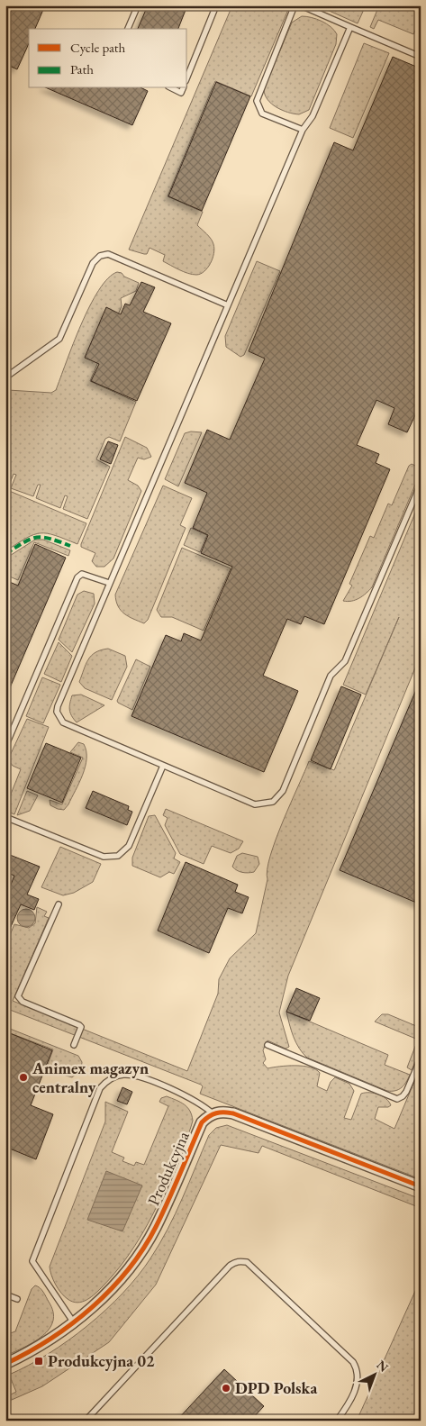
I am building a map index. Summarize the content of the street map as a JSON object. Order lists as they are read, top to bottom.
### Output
{
  "streets": {
    "street": ["Produkcyjna"]
  },
  "places": {
    "other": ["Animex magazyn centralny", "DPD Polska"],
    "transit": ["Produkcyjna 02"]
  },
  "legend": ["Cycle path", "Path"],
  "north": "top right"
}
